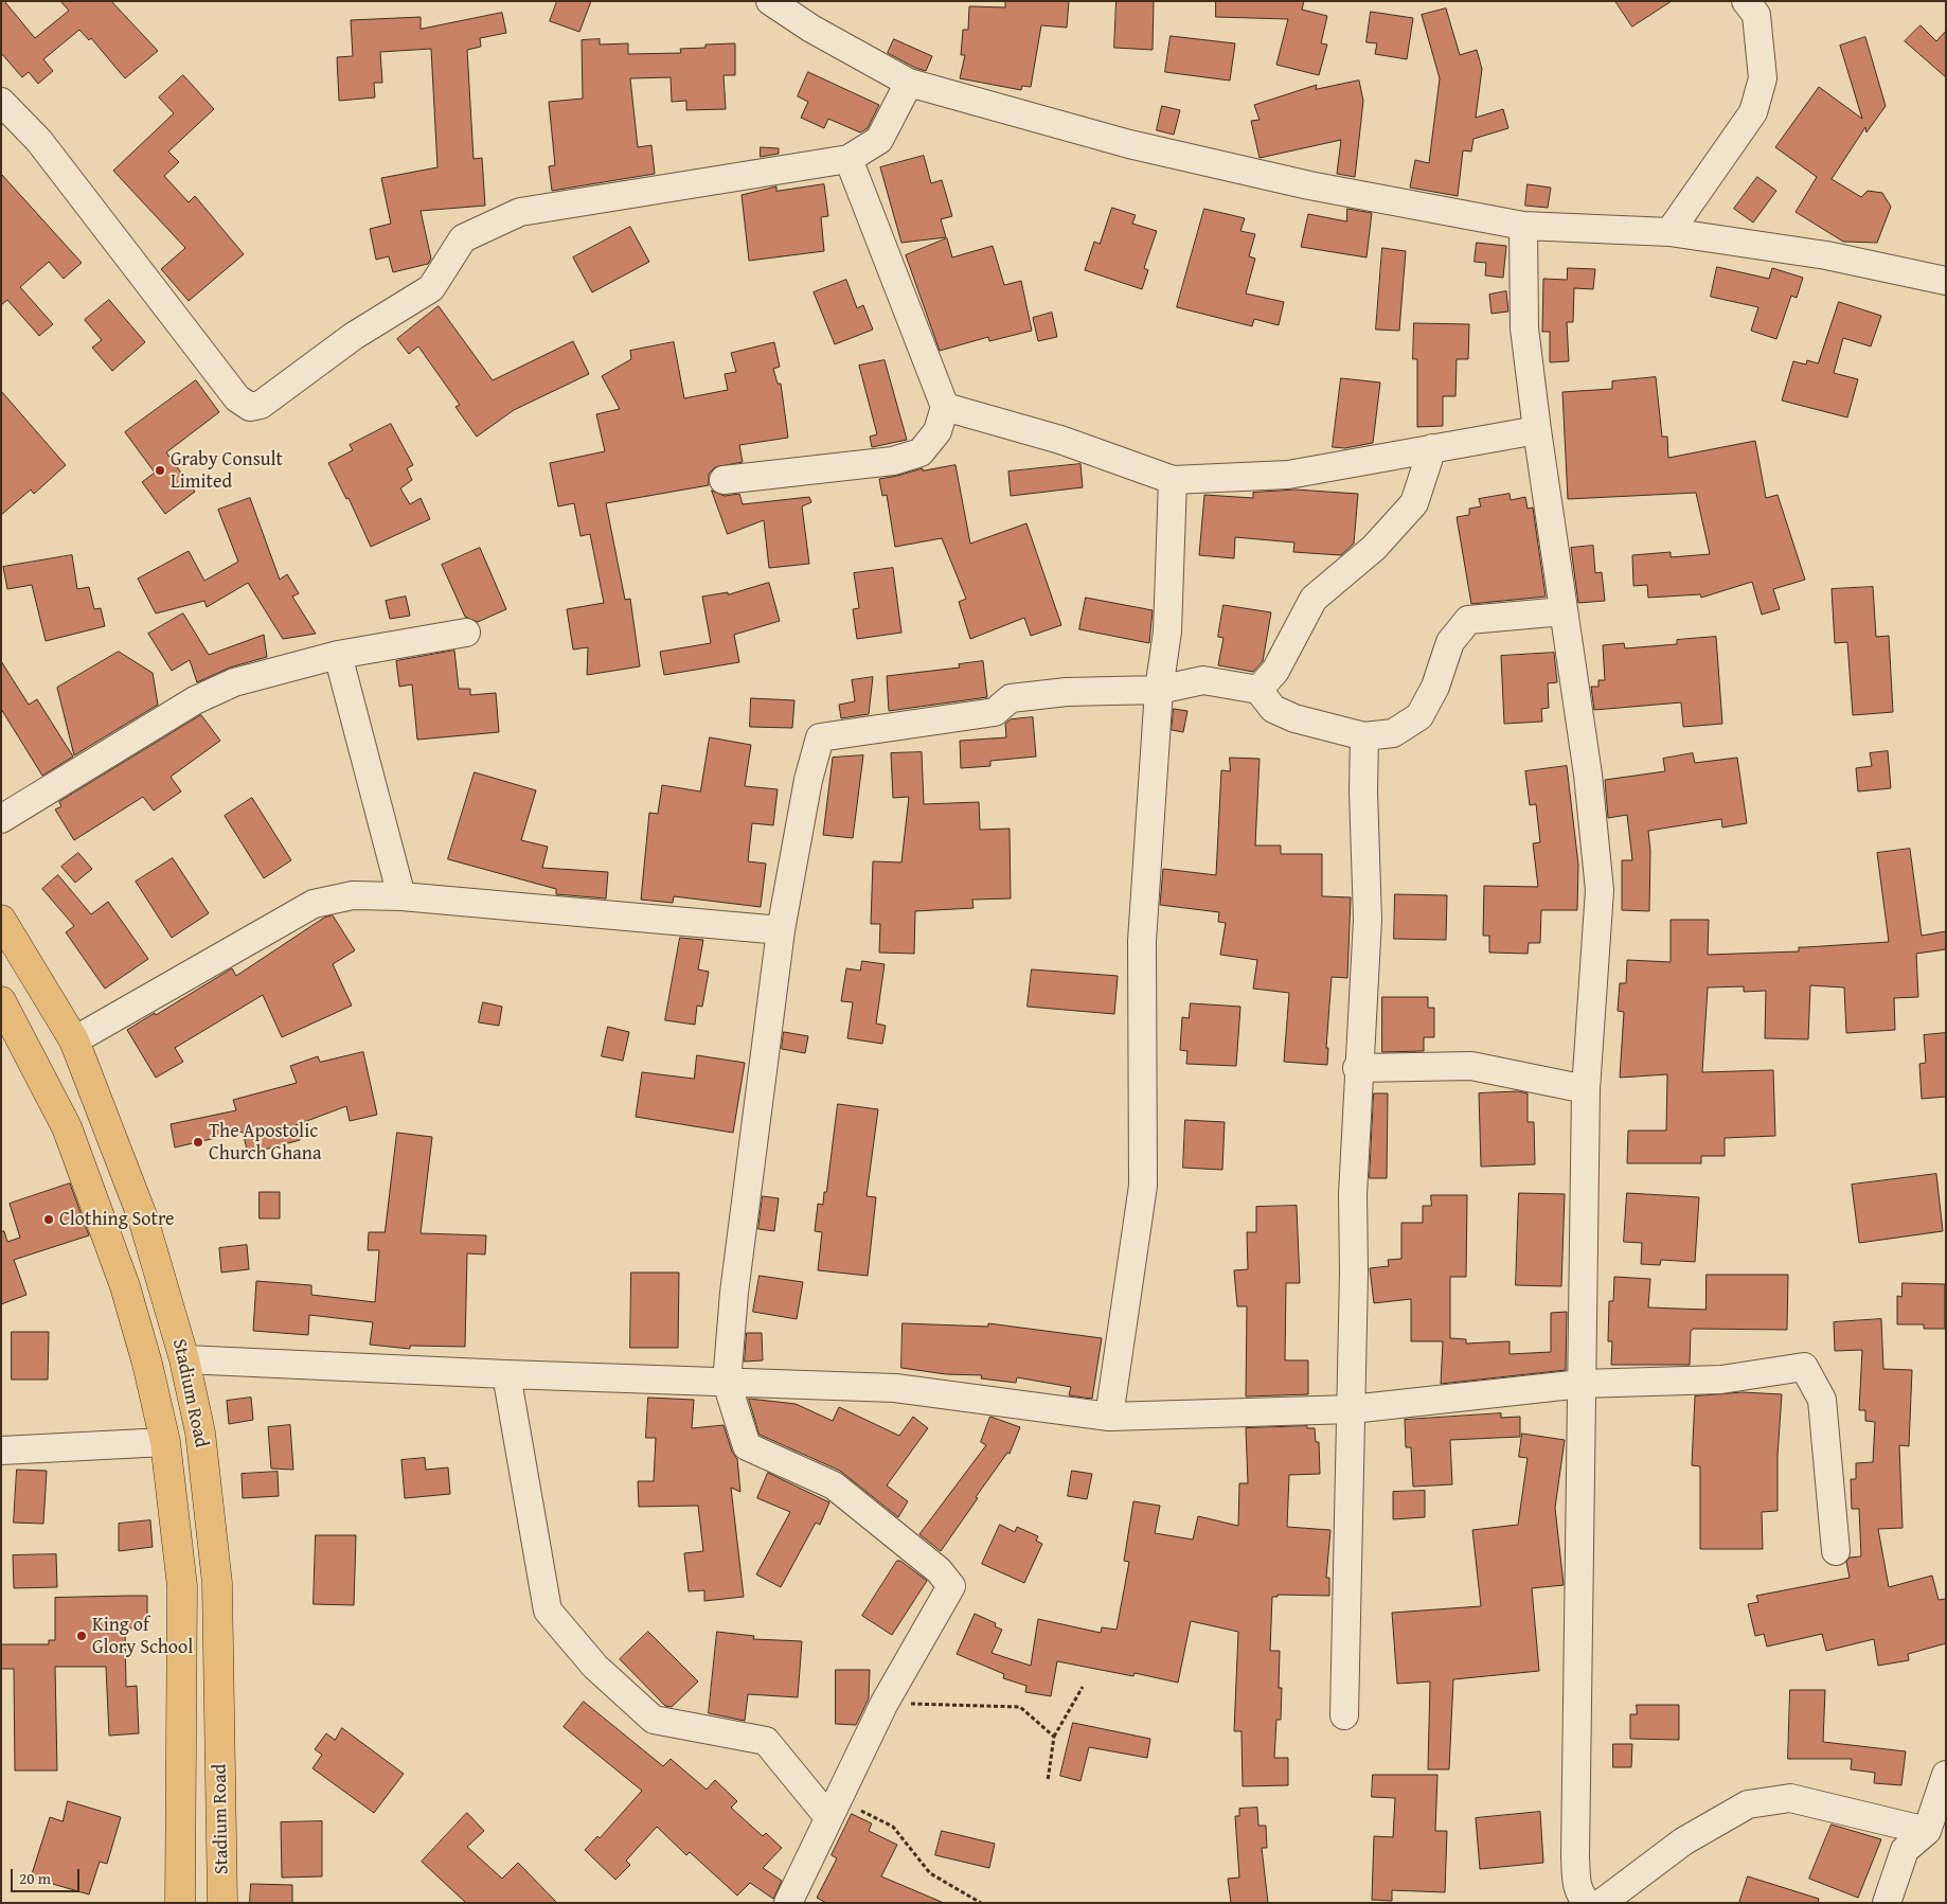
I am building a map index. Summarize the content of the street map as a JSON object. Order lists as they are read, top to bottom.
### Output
{
  "streets": {
    "main road": ["Stadium Road"]
  },
  "places": [
    "Graby Consult Limited",
    "The Apostolic Church Ghana",
    "Clothing Sotre",
    "King of Glory School"
  ],
  "scale_bar": "20 m"
}
